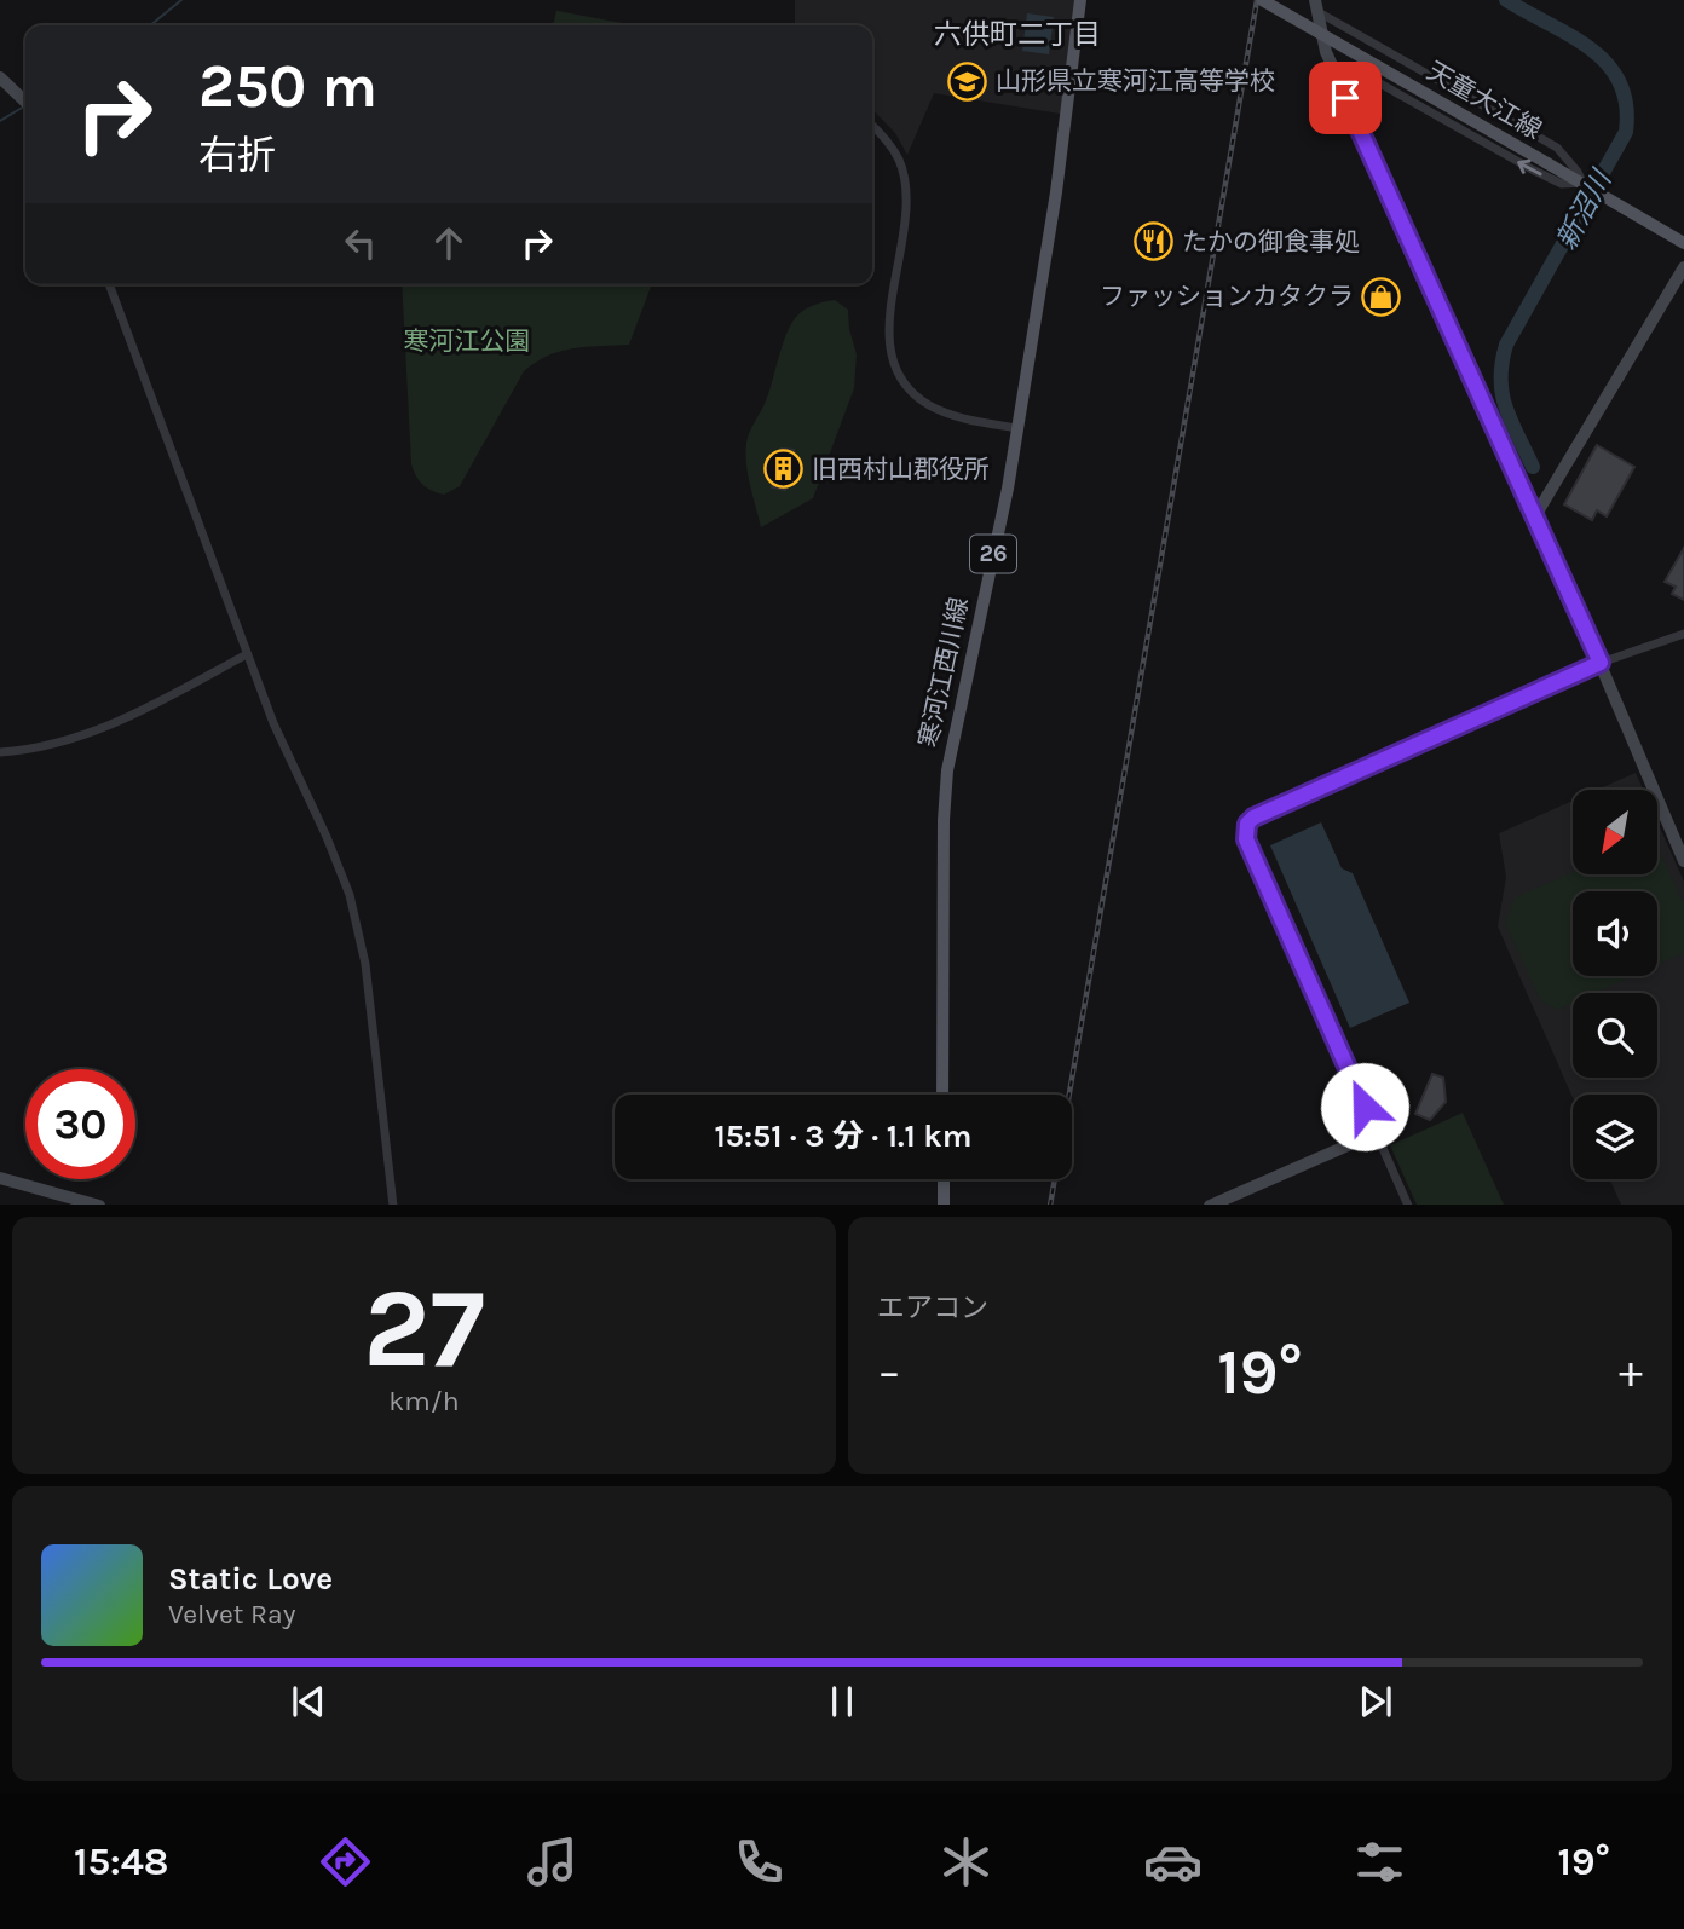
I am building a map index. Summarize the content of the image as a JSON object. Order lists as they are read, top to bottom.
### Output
{
  "streets": {
    "main road": ["天童大江線", "26", "寒河江西川線"]
  },
  "districts": ["六供町二丁目"],
  "water": ["新沼川"],
  "parks": ["寒河江公園"],
  "places": {
    "school or university": ["山形県立寒河江高等学校"],
    "restaurant": ["たかの御食事処"],
    "shop": ["ファッションカタクラ"],
    "building": ["旧西村山郡役所"]
  },
  "north": "bottom left",
  "page": {
    "turn": ["250 m", "右折"],
    "limit": "30",
    "trip": "15:51 · 3 分 · 1.1 km",
    "tile": [
      ["27", "km/h"],
      "エアコン"
    ],
    "heat": ["−", "19°", "+"],
    "song": ["Static Love", "Velvet Ray"],
    "tabs": ["15:48", "19°"]
  }
}
